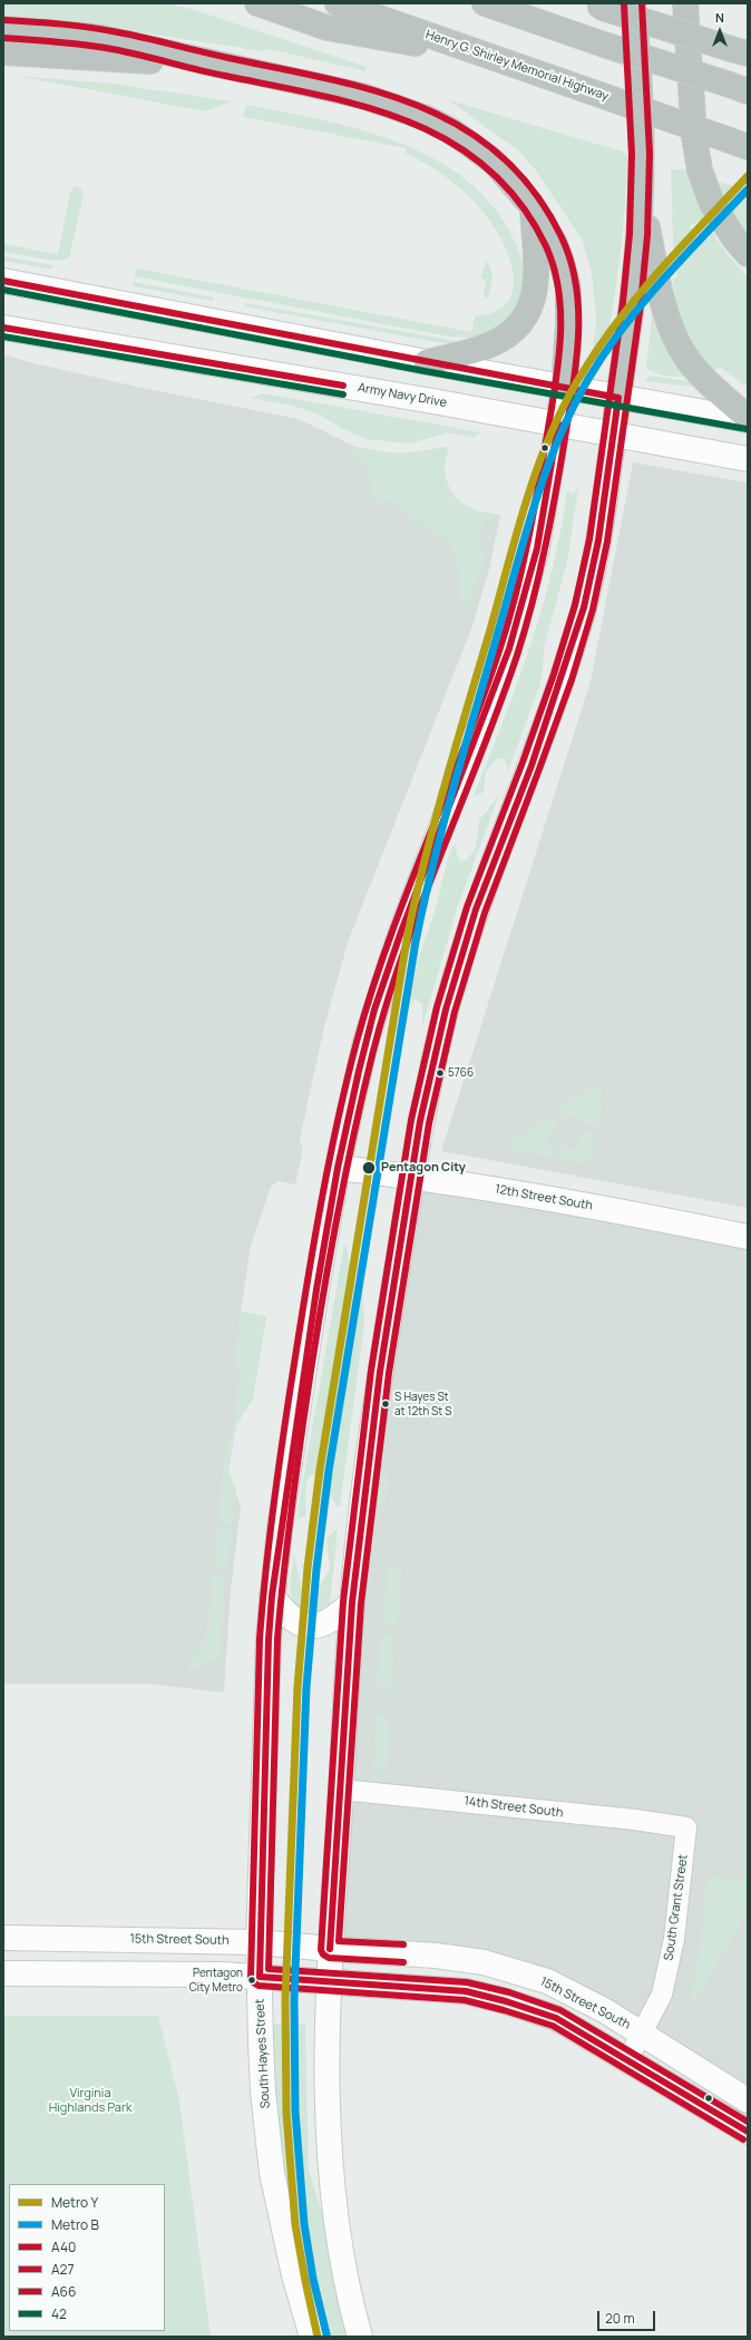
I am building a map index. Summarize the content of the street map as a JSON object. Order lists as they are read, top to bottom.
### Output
{
  "streets": {
    "highway": ["Henry G. Shirley Memorial Highway"],
    "main road": [
      "Army Navy Drive",
      "12th Street South",
      "15th Street South",
      "South Hayes Street"
    ],
    "street": ["14th Street South", "South Grant Street"]
  },
  "crossings": [
    ["Army Navy Drive", "South Hayes Street"],
    ["12th Street South", "South Hayes Street"],
    ["14th Street South", "South Grant Street"],
    ["South Grant Street", "15th Street South"],
    ["15th Street South", "South Hayes Street"]
  ],
  "parks": ["Virginia Highlands Park"],
  "places": [
    "5766",
    "Pentagon City",
    "S Hayes St at 12th St S",
    "Pentagon City Metro"
  ],
  "lines": [
    "transit line A27",
    "transit line A66",
    "metro line Y",
    "metro line B",
    "transit line A40",
    "transit line 42"
  ],
  "legend": [
    "Metro Y",
    "Metro B",
    "A40",
    "A27",
    "A66",
    "42"
  ],
  "scale_bar": "20 m",
  "north": "top"
}
